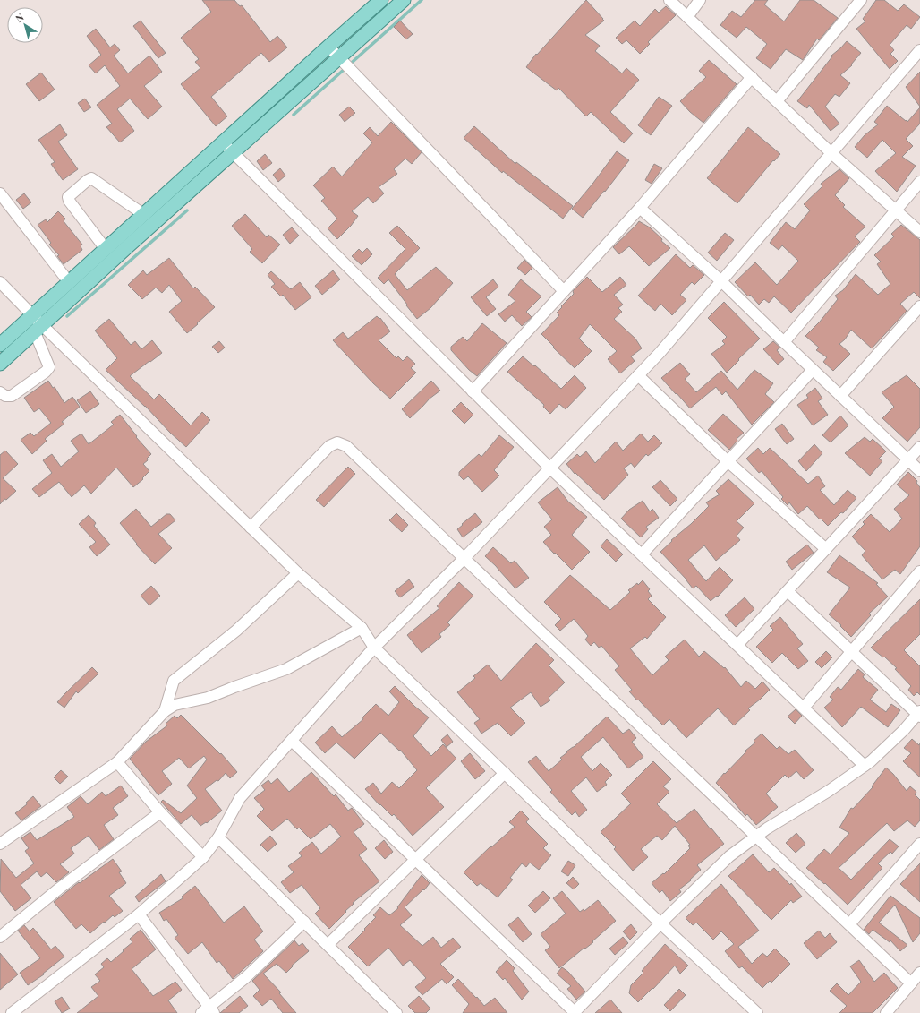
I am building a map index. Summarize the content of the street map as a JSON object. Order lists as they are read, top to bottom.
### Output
{
  "north": "top left"
}
